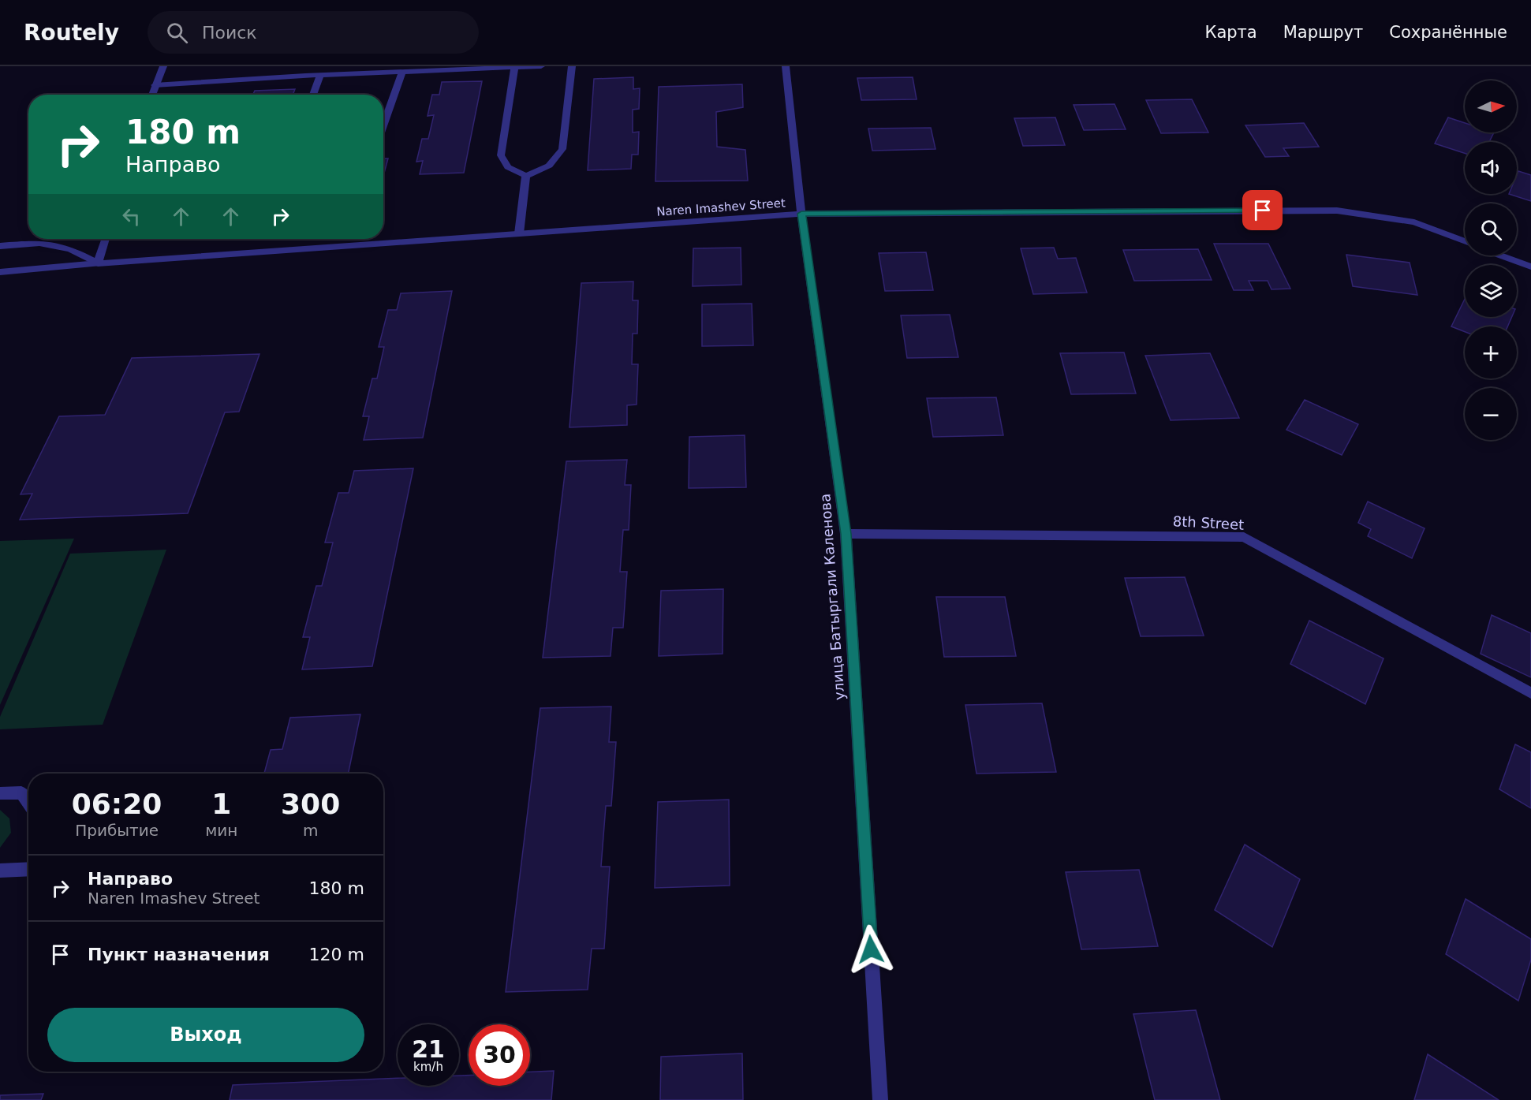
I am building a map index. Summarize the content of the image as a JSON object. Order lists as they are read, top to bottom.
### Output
{
  "streets": {
    "street": ["Naren Imashev Street", "8th Street", "улица Батыргали Каленова"]
  },
  "crossings": [
    ["Naren Imashev Street", "улица Батыргали Каленова"],
    ["8th Street", "улица Батыргали Каленова"]
  ],
  "north": "right",
  "page": {
    "header": "Routely",
    "search": "Поиск",
    "nav": ["Карта", "Маршрут", "Сохранённые"],
    "map_buttons": ["+", "−"],
    "turn": ["180 m", "Направо"],
    "eta": [
      "06:20",
      "Прибытие",
      "1",
      "мин",
      "300",
      "m"
    ],
    "list": [
      {
        "name": "Направо",
        "note": "Naren Imashev Street",
        "value": "180 m"
      },
      {
        "name": "Пункт назначения",
        "value": "120 m"
      }
    ],
    "buttons": "Выход",
    "speed": "21 km/h",
    "limit": "30"
  }
}
